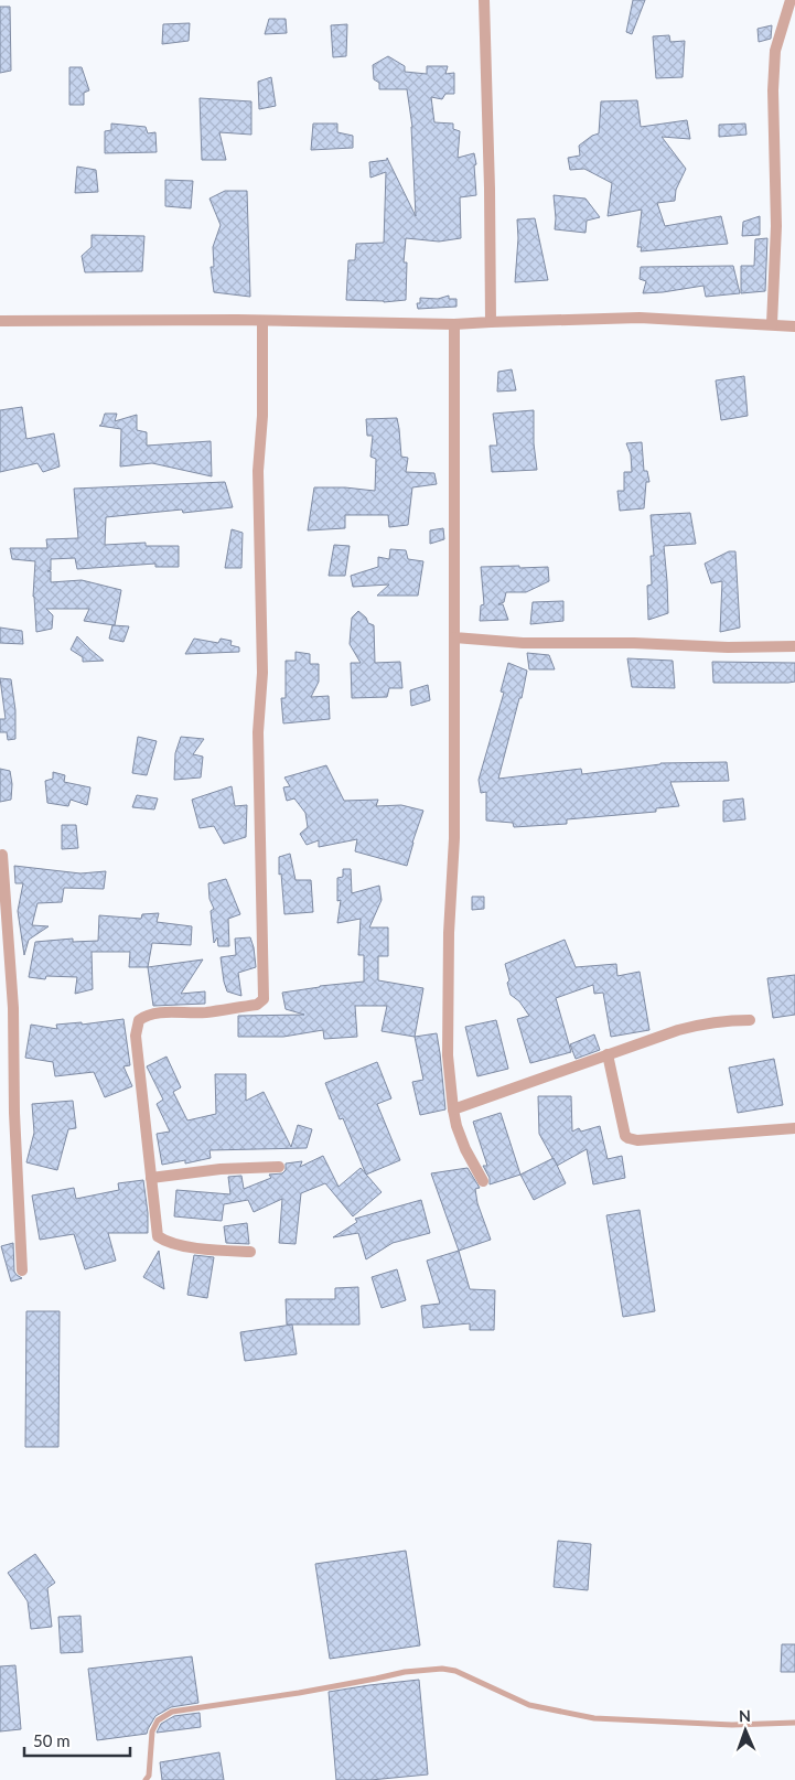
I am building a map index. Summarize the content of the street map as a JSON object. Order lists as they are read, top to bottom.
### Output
{
  "scale_bar": "50 m",
  "north": "top"
}
